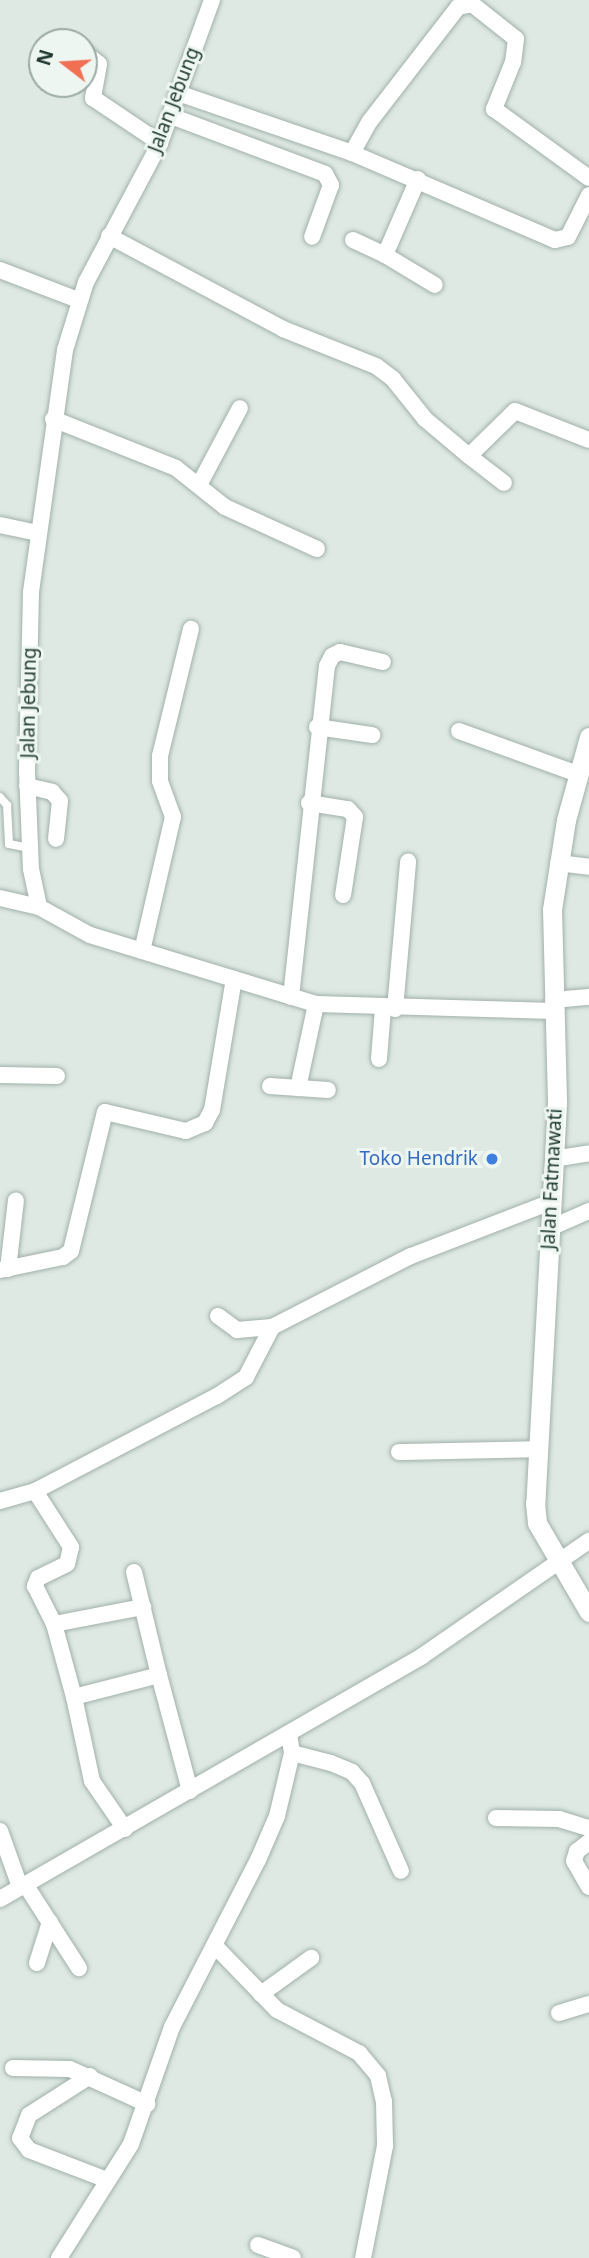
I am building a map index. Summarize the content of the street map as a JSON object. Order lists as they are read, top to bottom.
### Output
{
  "streets": {
    "street": ["Jalan Jebung", "Jalan Fatmawati"]
  },
  "places": ["Toko Hendrik"],
  "north": "left"
}
